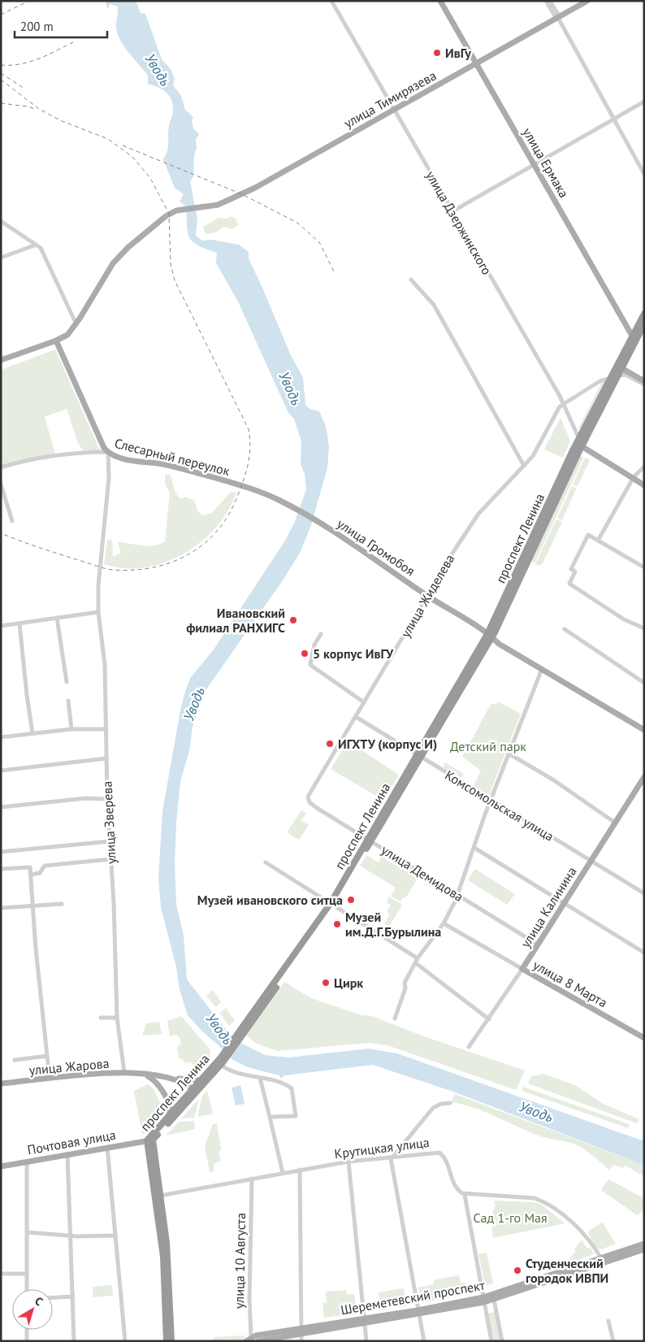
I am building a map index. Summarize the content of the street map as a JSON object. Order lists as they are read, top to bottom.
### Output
{
  "streets": {
    "highway": ["проспект Ленина"],
    "main road": [
      "улица Тимирязева",
      "улица Ермака",
      "Слесарный переулок",
      "улица Громобоя",
      "улица Калинина",
      "улица 8 Марта",
      "улица Жарова",
      "Почтовая улица",
      "Шереметевский проспект"
    ],
    "street": [
      "улица Дзержинского",
      "улица Жиделева",
      "Комсомольская улица",
      "улица Зверева",
      "улица Демидова",
      "Крутицкая улица",
      "улица 10 Августа"
    ]
  },
  "crossings": [
    ["улица Тимирязева", "улица Ермака"],
    ["улица Тимирязева", "улица Дзержинского"],
    ["улица Ермака", "проспект Ленина"],
    ["улица Дзержинского", "проспект Ленина"],
    ["улица Дзержинского", "улица Жиделева"],
    ["Слесарный переулок", "улица Громобоя"],
    ["Слесарный переулок", "улица Зверева"],
    ["проспект Ленина", "улица Громобоя"],
    ["проспект Ленина", "Комсомольская улица"],
    ["проспект Ленина", "улица Демидова"],
    ["проспект Ленина", "Почтовая улица"],
    ["проспект Ленина", "Крутицкая улица"],
    ["улица Громобоя", "улица Жиделева"],
    ["улица Жиделева", "Комсомольская улица"],
    ["улица Жиделева", "улица Демидова"],
    ["Комсомольская улица", "улица Калинина"],
    ["улица Зверева", "улица Жарова"],
    ["улица Демидова", "улица Калинина"],
    ["улица Калинина", "улица 8 Марта"],
    ["Крутицкая улица", "улица 10 Августа"],
    ["улица 10 Августа", "Шереметевский проспект"]
  ],
  "water": ["Уводь"],
  "parks": ["Детский парк", "Сад 1-го Мая"],
  "places": [
    "ИвГу",
    "Ивановский филиал РАНХИГС",
    "5 корпус ИвГУ",
    "ИГХТУ (корпус И)",
    "Музей ивановского ситца",
    "Музей им.Д.Г.Бурылина",
    "Цирк",
    "Студенческий городок ИВПИ"
  ],
  "scale_bar": "200 m",
  "north": "top right"
}
